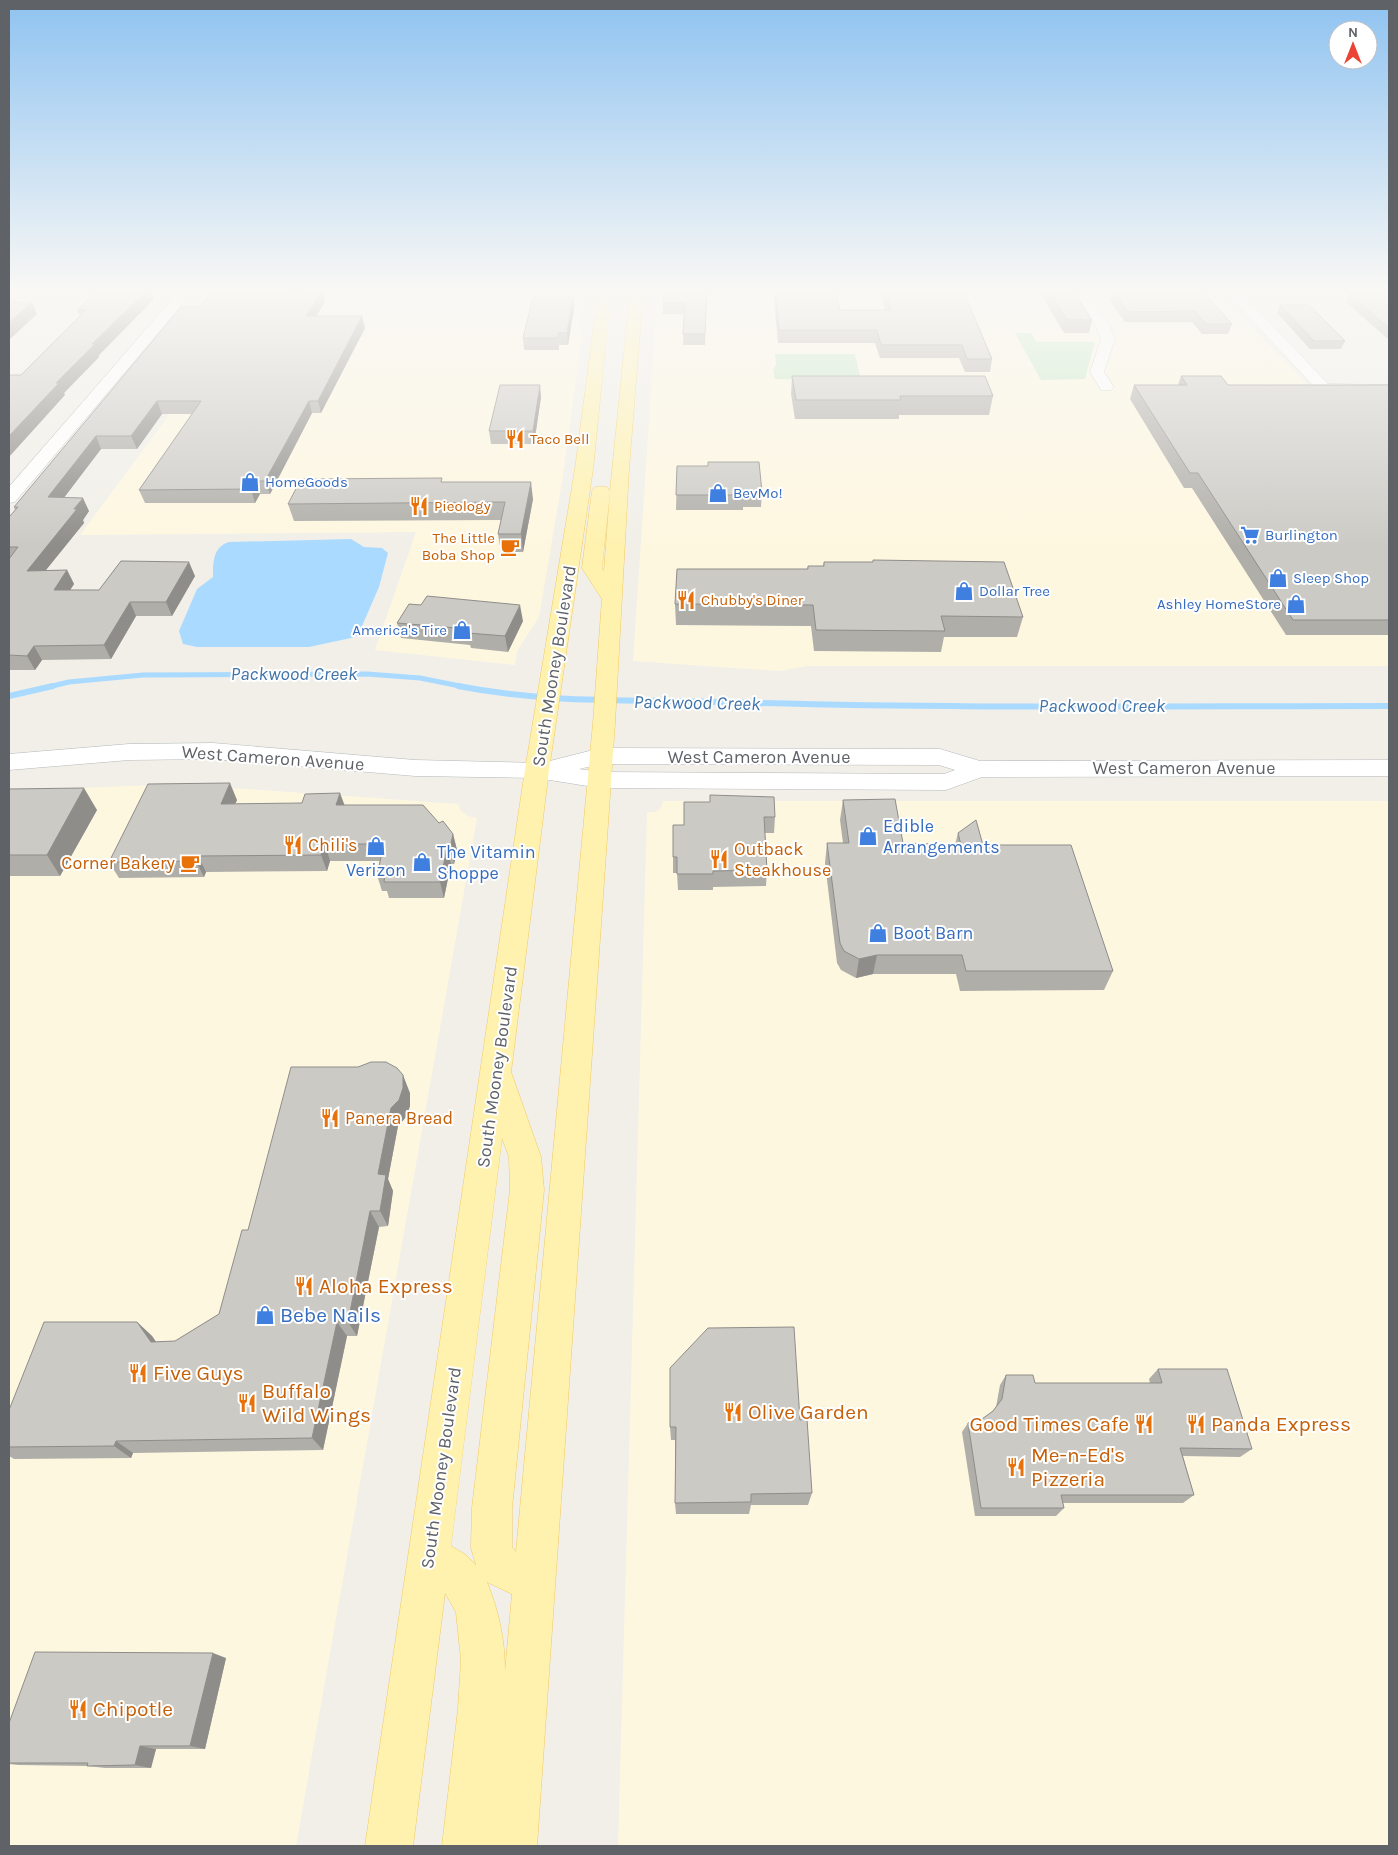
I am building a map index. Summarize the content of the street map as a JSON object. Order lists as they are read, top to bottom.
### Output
{
  "streets": {
    "main road": ["South Mooney Boulevard"],
    "street": ["West Cameron Avenue"]
  },
  "crossings": [
    ["South Mooney Boulevard", "West Cameron Avenue"]
  ],
  "water": ["Packwood Creek"],
  "places": {
    "restaurant": [
      "Taco Bell",
      "Pieology",
      "Chubby's Diner",
      "Chili's",
      "Outback Steakhouse",
      "Panera Bread",
      "Aloha Express",
      "Five Guys",
      "Buffalo Wild Wings",
      "Olive Garden",
      "Good Times Cafe",
      "Panda Express",
      "Me-n-Ed's Pizzeria",
      "Chipotle"
    ],
    "shop": [
      "HomeGoods",
      "BevMo!",
      "Sleep Shop",
      "Dollar Tree",
      "Ashley HomeStore",
      "America's Tire",
      "Edible Arrangements",
      "Verizon",
      "The Vitamin Shoppe",
      "Boot Barn",
      "Bebe Nails"
    ],
    "supermarket": ["Burlington"],
    "cafe": ["The Little Boba Shop", "Corner Bakery"]
  },
  "north": "top"
}
